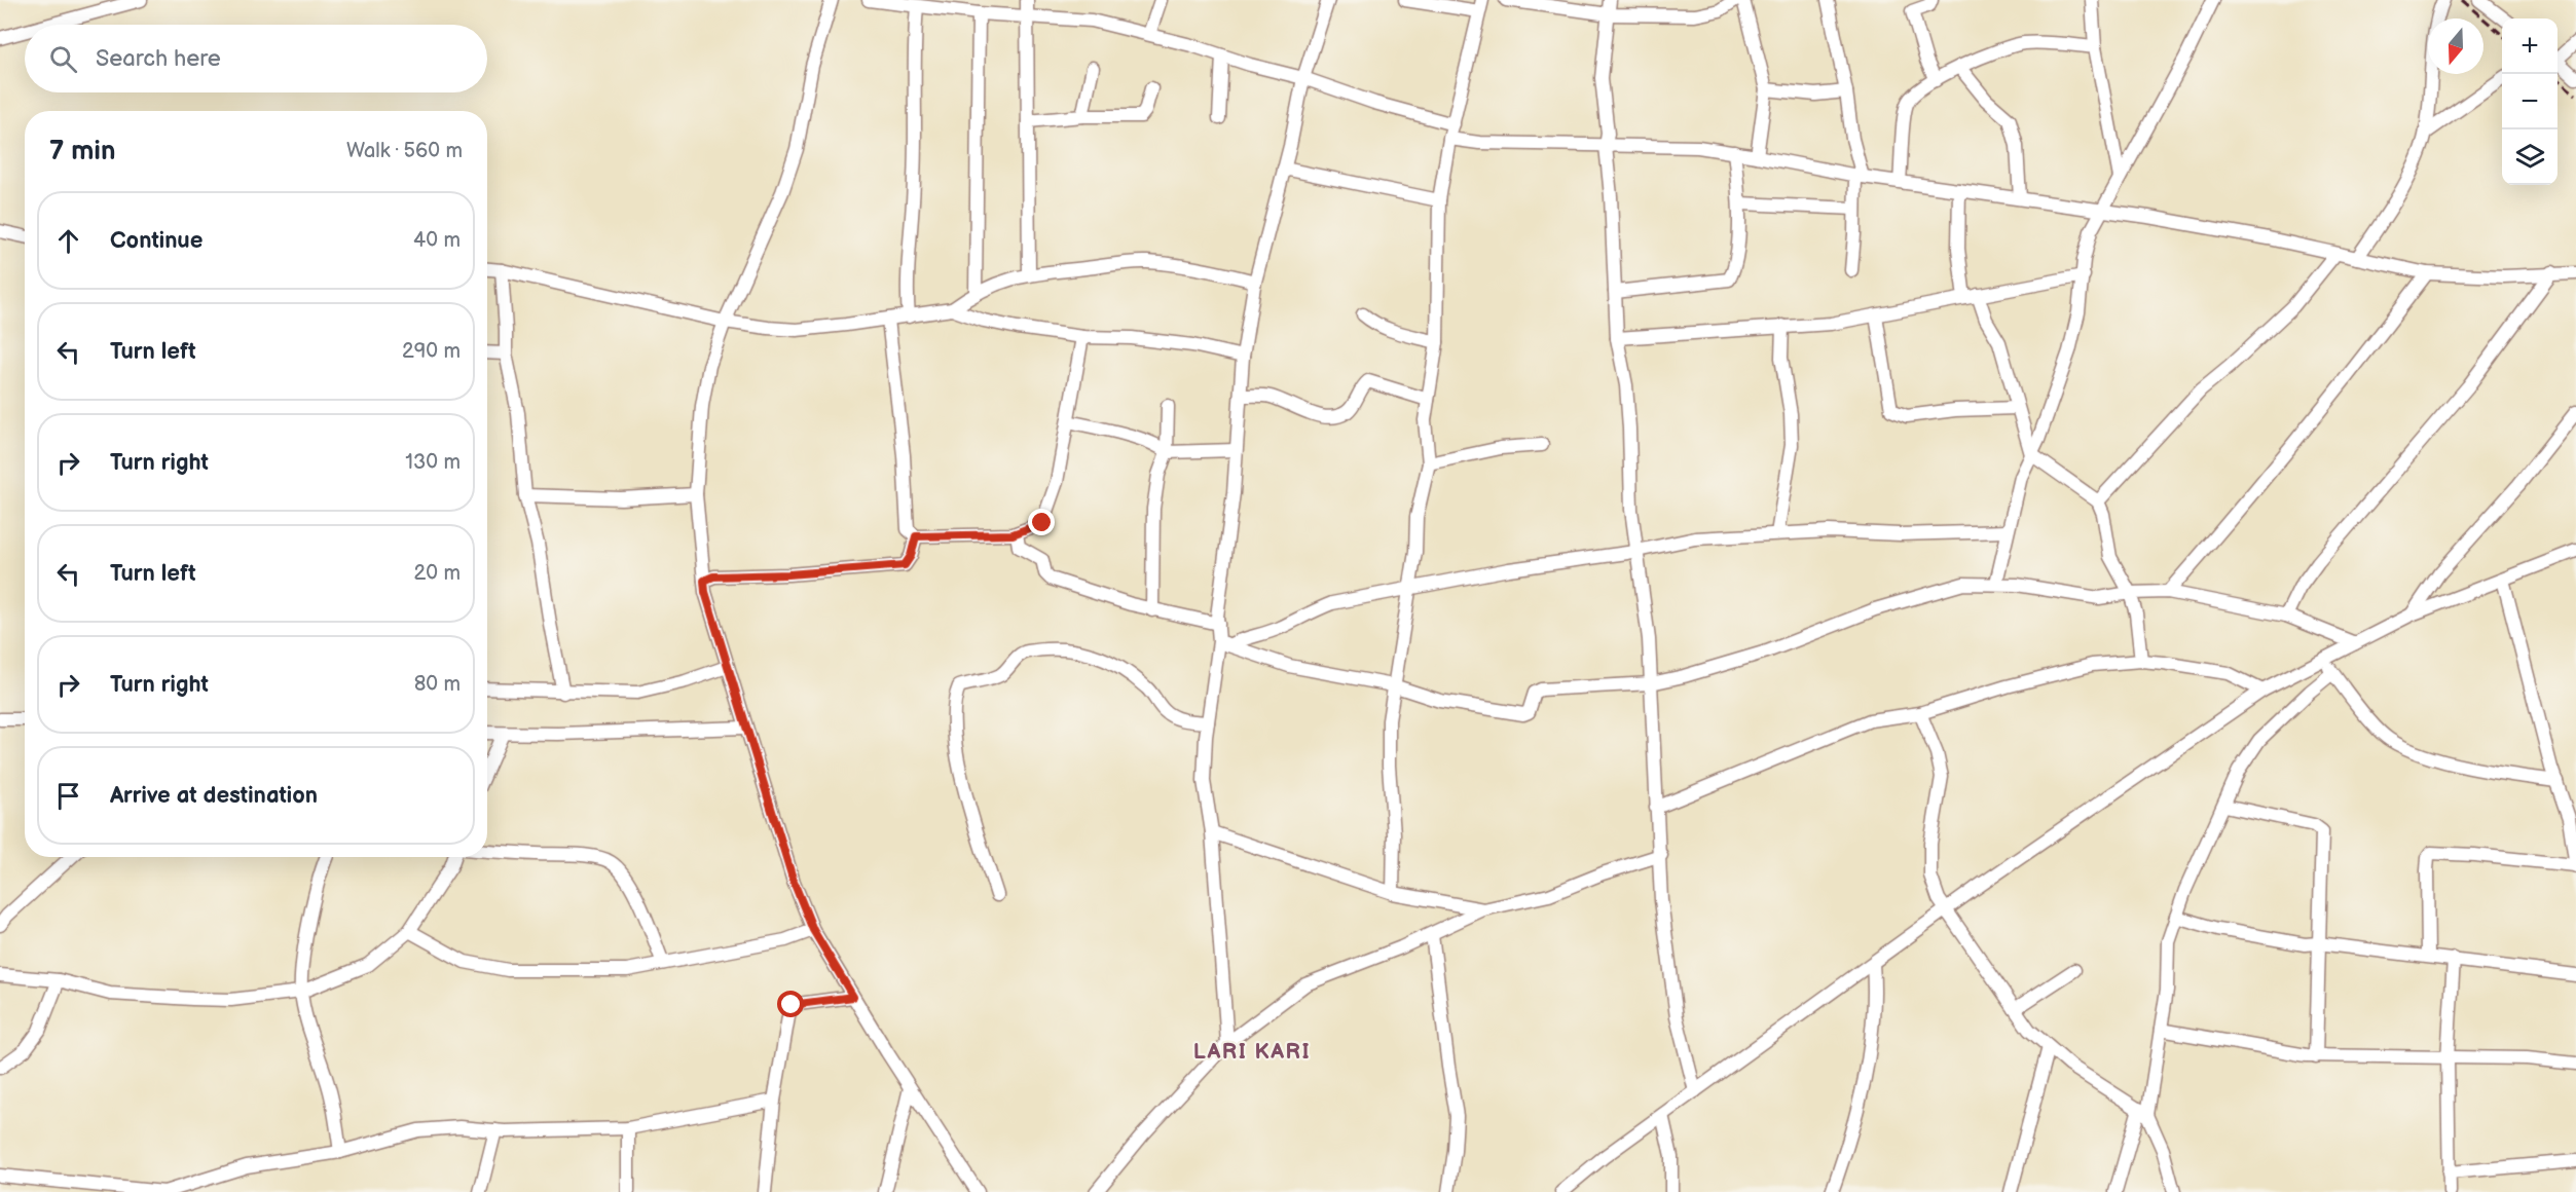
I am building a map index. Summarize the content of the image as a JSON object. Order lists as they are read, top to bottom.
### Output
{
  "districts": ["LARI KARI"],
  "north": "bottom",
  "page": {
    "map_buttons": ["+", "−"],
    "search": "Search here",
    "heading": ["7 min", "Walk · 560 m"],
    "list": [
      ["Continue", "40 m"],
      ["Turn left", "290 m"],
      ["Turn right", "130 m"],
      ["Turn left", "20 m"],
      ["Turn right", "80 m"],
      "Arrive at destination"
    ]
  }
}
